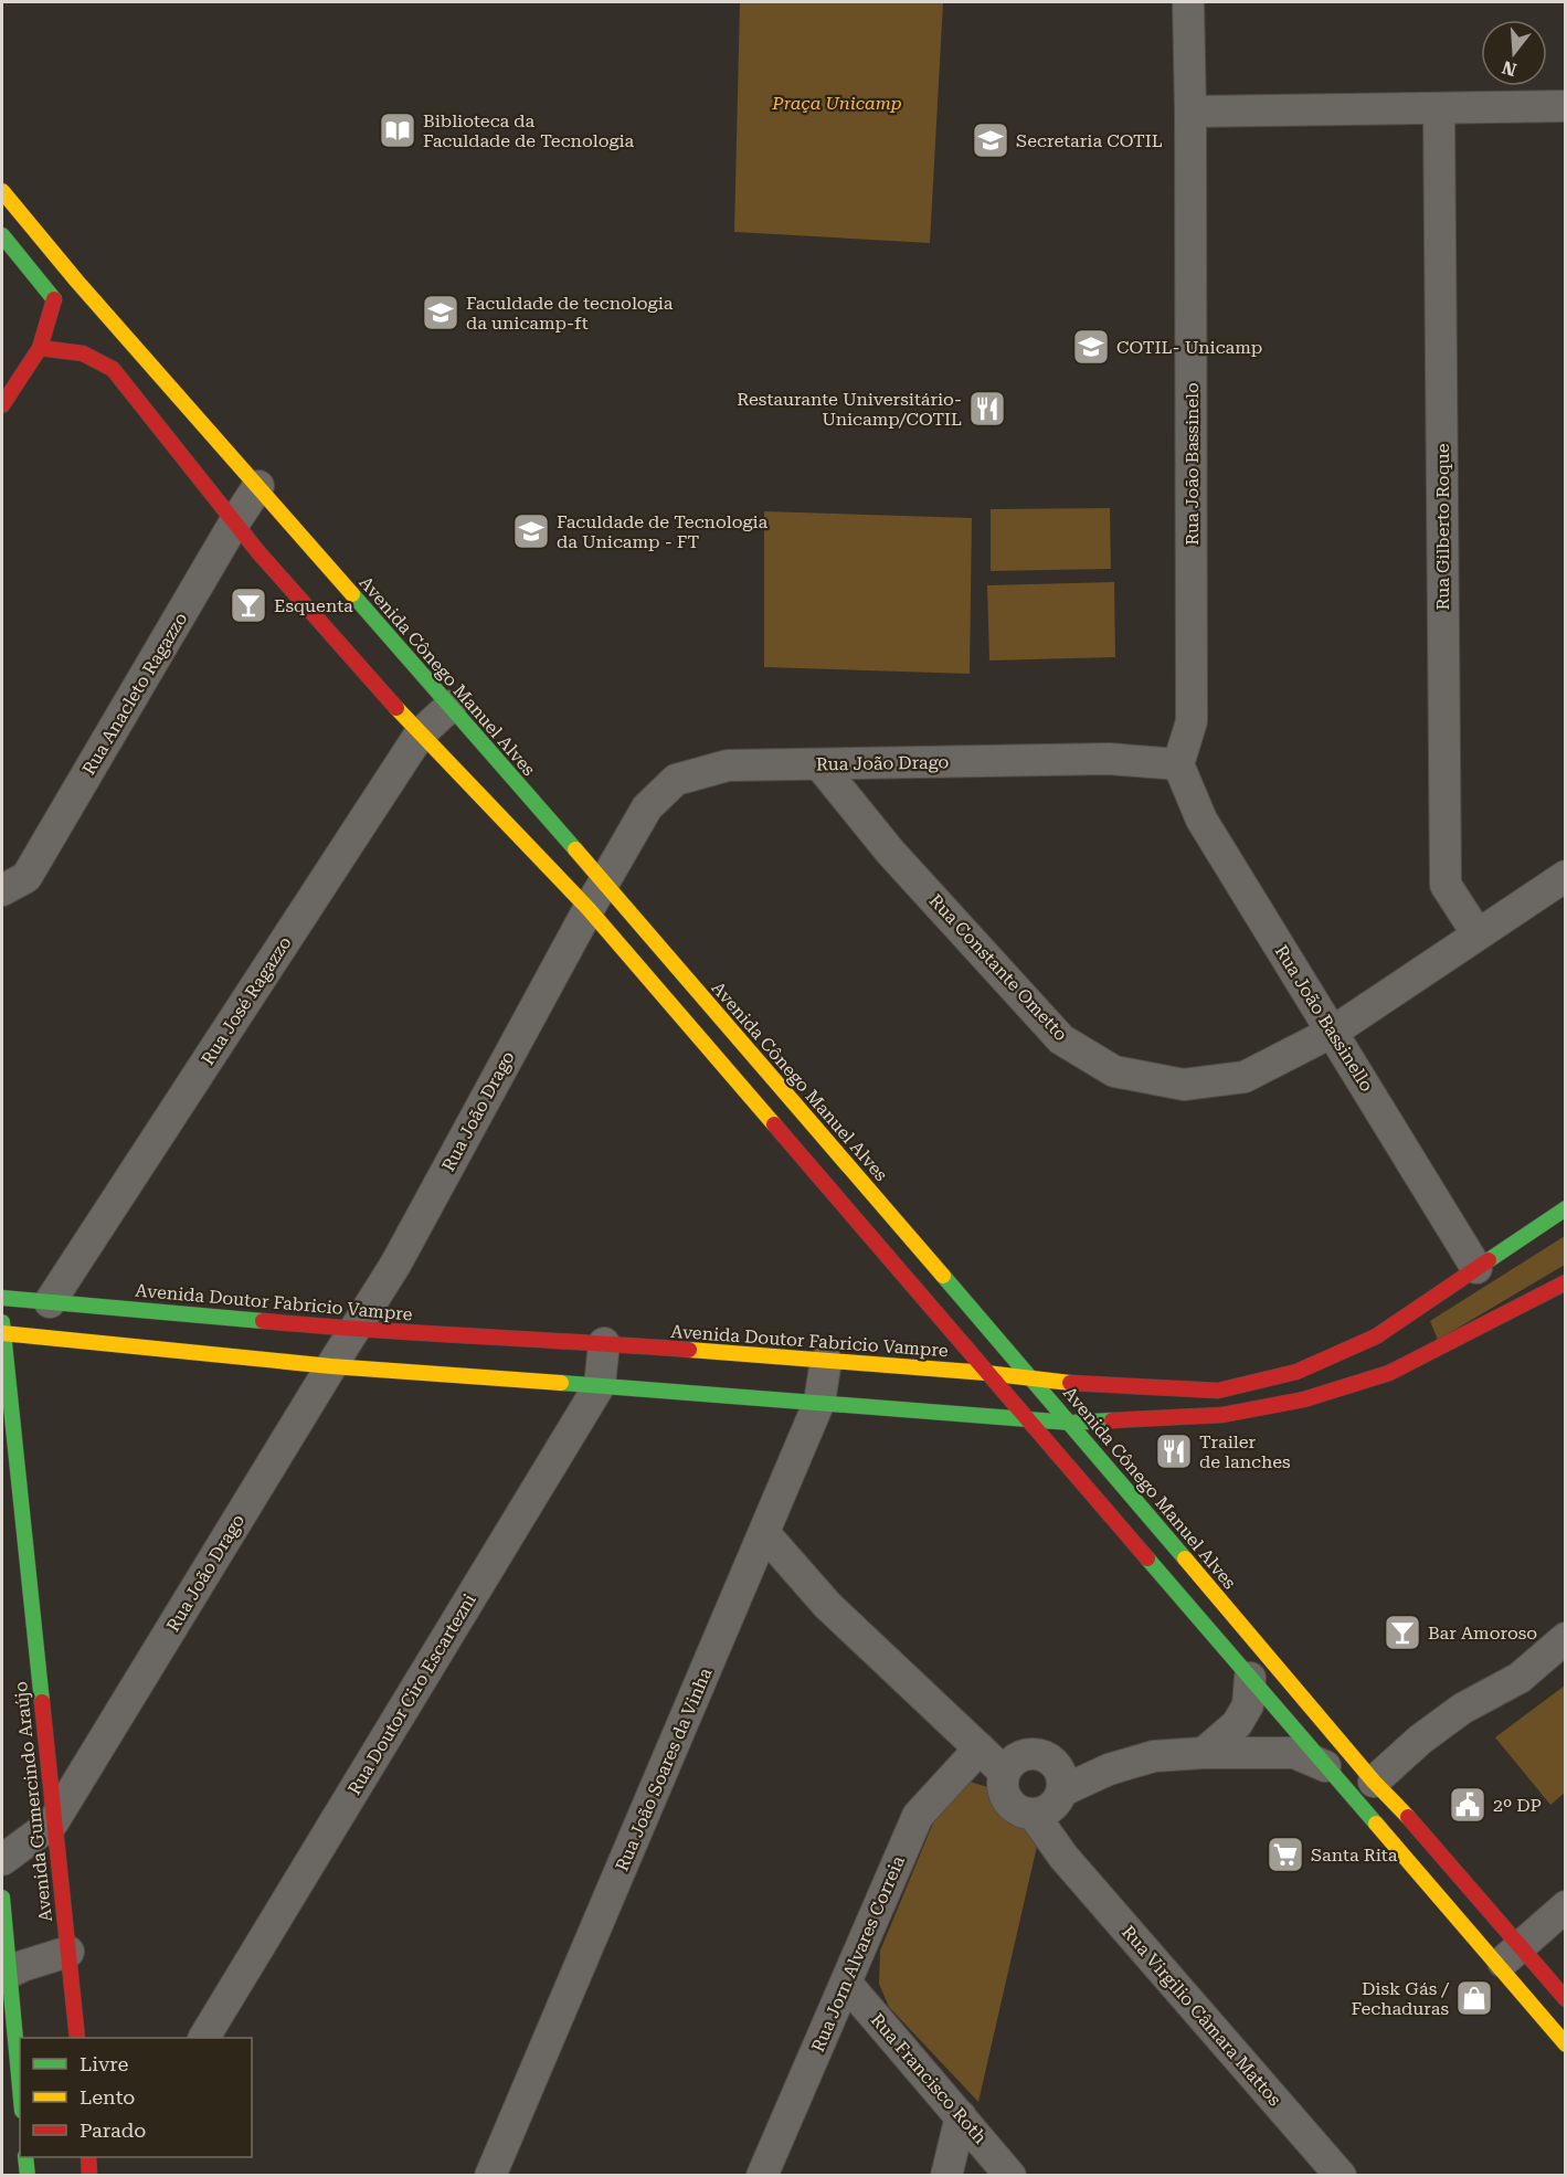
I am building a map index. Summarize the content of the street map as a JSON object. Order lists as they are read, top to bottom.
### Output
{
  "streets": {
    "main road": ["Avenida Cônego Manuel Alves", "Avenida Doutor Fabricio Vampre", "Avenida Gumercindo Araújo"],
    "street": [
      "Rua João Bassinelo",
      "Rua Gilberto Roque",
      "Rua Anacleto Ragazzo",
      "Rua João Drago",
      "Rua Constante Ometto",
      "Rua José Ragazzo",
      "Rua João Bassinello",
      "Rua Doutor Ciro Escartezni",
      "Rua João Soares da Vinha",
      "Rua Jorn Alvares Correia",
      "Rua Virgilio Câmara Mattos",
      "Rua Francisco Roth"
    ]
  },
  "crossings": [
    ["Rua João Bassinelo", "Rua João Drago"],
    ["Rua João Bassinelo", "Rua João Bassinello"],
    ["Rua Gilberto Roque", "Rua Constante Ometto"],
    ["Avenida Cônego Manuel Alves", "Rua Anacleto Ragazzo"],
    ["Avenida Cônego Manuel Alves", "Rua João Drago"],
    ["Avenida Cônego Manuel Alves", "Rua José Ragazzo"],
    ["Avenida Cônego Manuel Alves", "Avenida Doutor Fabricio Vampre"],
    ["Rua João Drago", "Rua Constante Ometto"],
    ["Rua João Drago", "Rua João Bassinello"],
    ["Rua João Drago", "Avenida Doutor Fabricio Vampre"],
    ["Rua João Drago", "Avenida Gumercindo Araújo"],
    ["Rua Constante Ometto", "Rua João Bassinello"],
    ["Rua José Ragazzo", "Avenida Doutor Fabricio Vampre"],
    ["Rua João Bassinello", "Avenida Doutor Fabricio Vampre"],
    ["Avenida Doutor Fabricio Vampre", "Rua Doutor Ciro Escartezni"],
    ["Avenida Doutor Fabricio Vampre", "Rua João Soares da Vinha"],
    ["Rua Jorn Alvares Correia", "Rua Francisco Roth"]
  ],
  "parks": ["Praça Unicamp"],
  "places": {
    "library": ["Biblioteca da Faculdade de Tecnologia"],
    "school or university": [
      "Secretaria COTIL",
      "Faculdade de tecnologia da unicamp-ft",
      "COTIL- Unicamp",
      "Faculdade de Tecnologia da Unicamp - FT"
    ],
    "restaurant": ["Restaurante Universitário- Unicamp/COTIL", "Trailer de lanches"],
    "bar": ["Esquenta", "Bar Amoroso"],
    "public building": ["2º DP"],
    "supermarket": ["Santa Rita"],
    "shop": ["Disk Gás / Fechaduras"]
  },
  "legend": ["Livre", "Lento", "Parado"],
  "north": "bottom"
}
